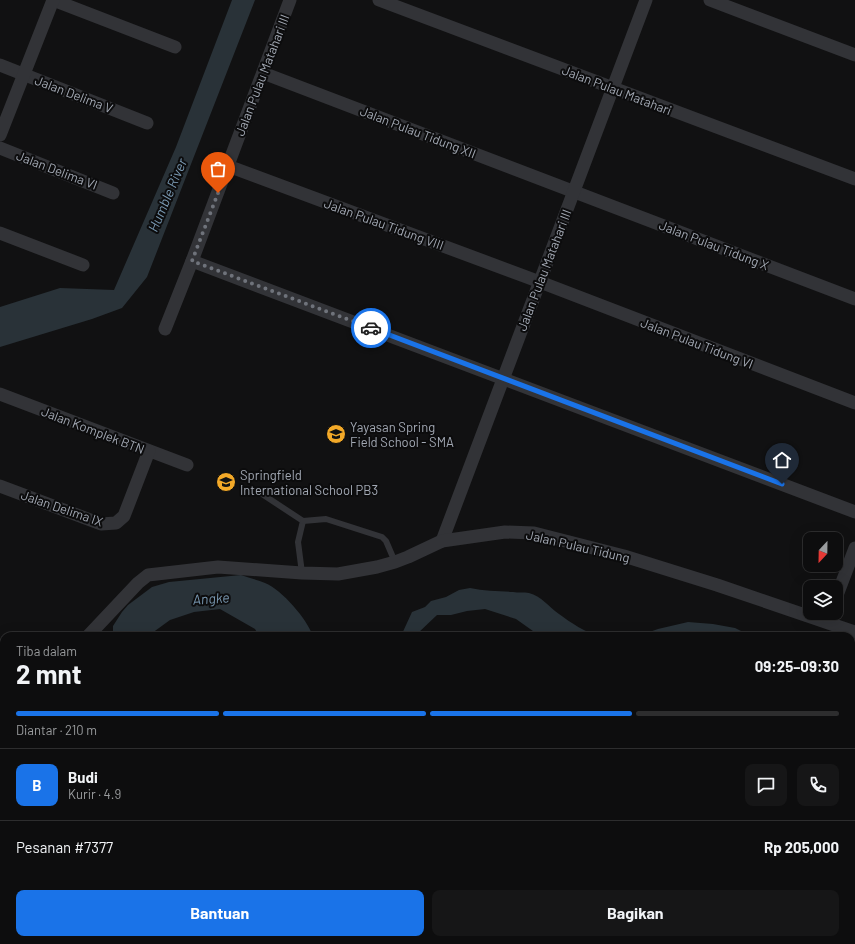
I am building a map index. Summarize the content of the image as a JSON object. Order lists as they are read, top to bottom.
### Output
{
  "streets": {
    "street": [
      "Jalan Pulau Matahari III",
      "Jalan Pulau Matahari",
      "Jalan Delima V",
      "Jalan Pulau Tidung XII",
      "Jalan Delima VI",
      "Jalan Pulau Tidung VIII",
      "Jalan Pulau Tidung X",
      "Jalan Pulau Tidung VI",
      "Jalan Komplek BTN",
      "Jalan Delima IX",
      "Jalan Pulau Tidung"
    ]
  },
  "crossings": [
    ["Jalan Pulau Matahari III", "Jalan Pulau Matahari"],
    ["Jalan Pulau Matahari III", "Jalan Pulau Tidung XII"],
    ["Jalan Pulau Matahari III", "Jalan Pulau Tidung VIII"],
    ["Jalan Pulau Matahari III", "Jalan Pulau Tidung X"],
    ["Jalan Pulau Matahari III", "Jalan Pulau Tidung VI"],
    ["Jalan Pulau Matahari III", "Jalan Pulau Tidung"],
    ["Jalan Pulau Tidung XII", "Jalan Pulau Tidung X"],
    ["Jalan Pulau Tidung VIII", "Jalan Pulau Tidung VI"],
    ["Jalan Komplek BTN", "Jalan Delima IX"]
  ],
  "water": ["Humble River", "Angke"],
  "places": {
    "school or university": ["Yayasan Spring Field School - SMA", "Springfield International School PB3"]
  },
  "north": "bottom",
  "page": {
    "heading": ["2 mnt", "Tiba dalam", "09:25–09:30"],
    "panel": [
      "Budi",
      "Kurir · 4.9",
      "Pesanan #7377",
      "Rp 205,000"
    ],
    "bar": "Diantar · 210 m",
    "round": "B",
    "buttons": ["Bantuan", "Bagikan"]
  }
}
